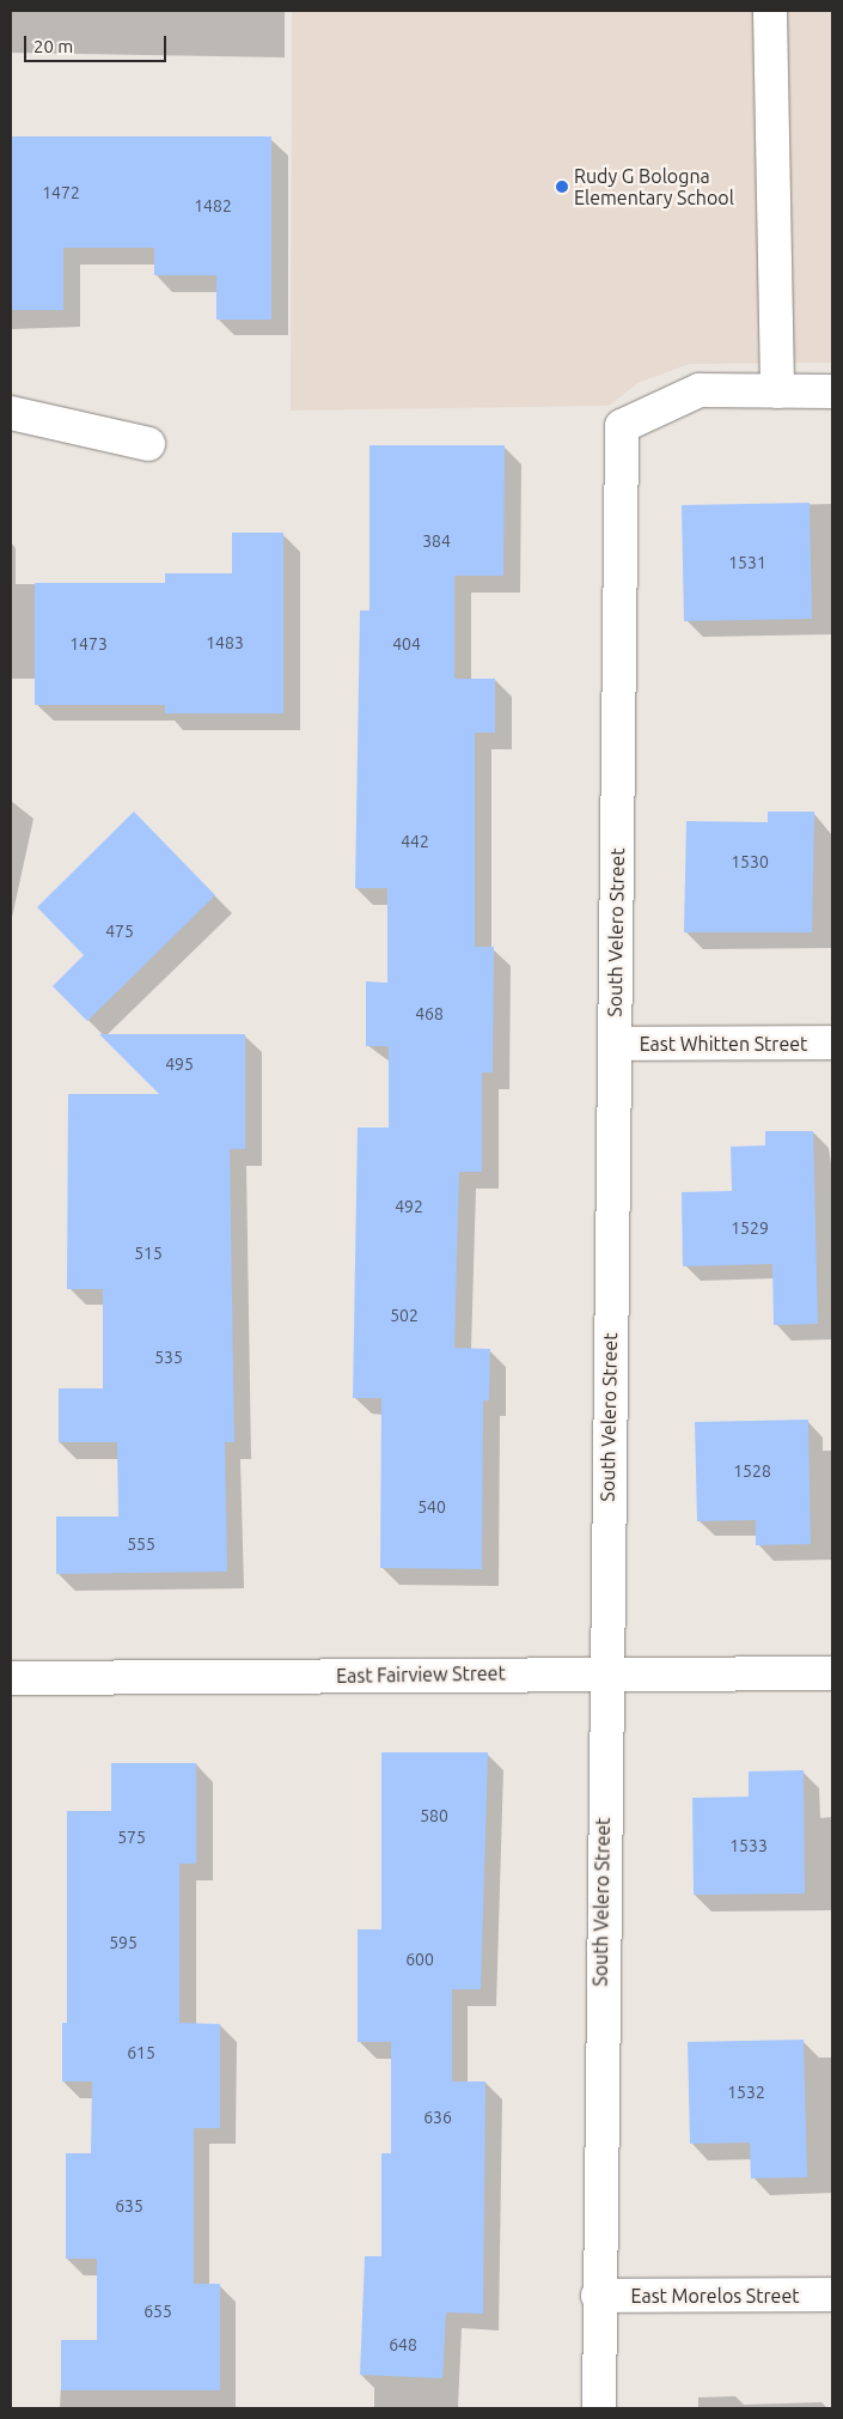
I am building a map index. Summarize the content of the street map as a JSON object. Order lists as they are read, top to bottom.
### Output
{
  "streets": {
    "street": [
      "South Velero Street",
      "East Whitten Street",
      "East Fairview Street",
      "East Morelos Street"
    ]
  },
  "crossings": [
    ["South Velero Street", "East Whitten Street"],
    ["South Velero Street", "East Fairview Street"],
    ["South Velero Street", "East Morelos Street"]
  ],
  "places": ["Rudy G Bologna Elementary School"],
  "house_numbers": [
    "1472",
    "1482",
    "384",
    "1531",
    "1483",
    "1473",
    "404",
    "442",
    "1530",
    "475",
    "468",
    "495",
    "492",
    "1529",
    "515",
    "502",
    "535",
    "1528",
    "540",
    "555",
    "580",
    "575",
    "1533",
    "595",
    "600",
    "615",
    "1532",
    "636",
    "635",
    "655",
    "648"
  ],
  "scale_bar": "20 m"
}
